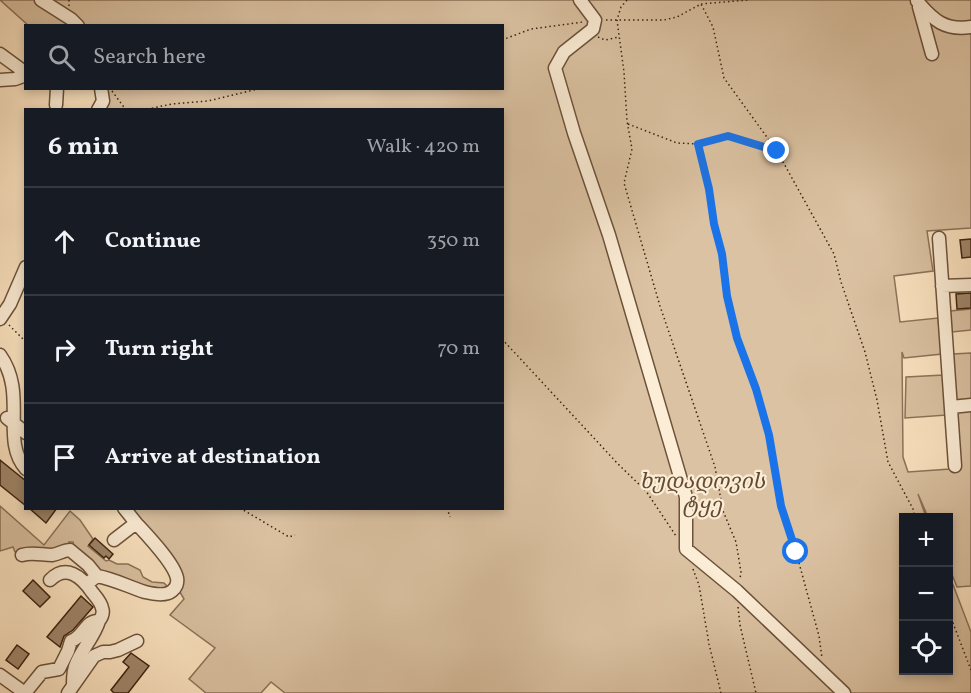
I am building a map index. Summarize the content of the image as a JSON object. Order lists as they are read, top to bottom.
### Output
{
  "parks": ["ხუდადოვის ტყე"],
  "page": {
    "search": "Search here",
    "heading": ["6 min", "Walk · 420 m"],
    "list": [
      ["Continue", "350 m"],
      ["Turn right", "70 m"],
      "Arrive at destination"
    ],
    "map_buttons": ["+", "−"]
  }
}
